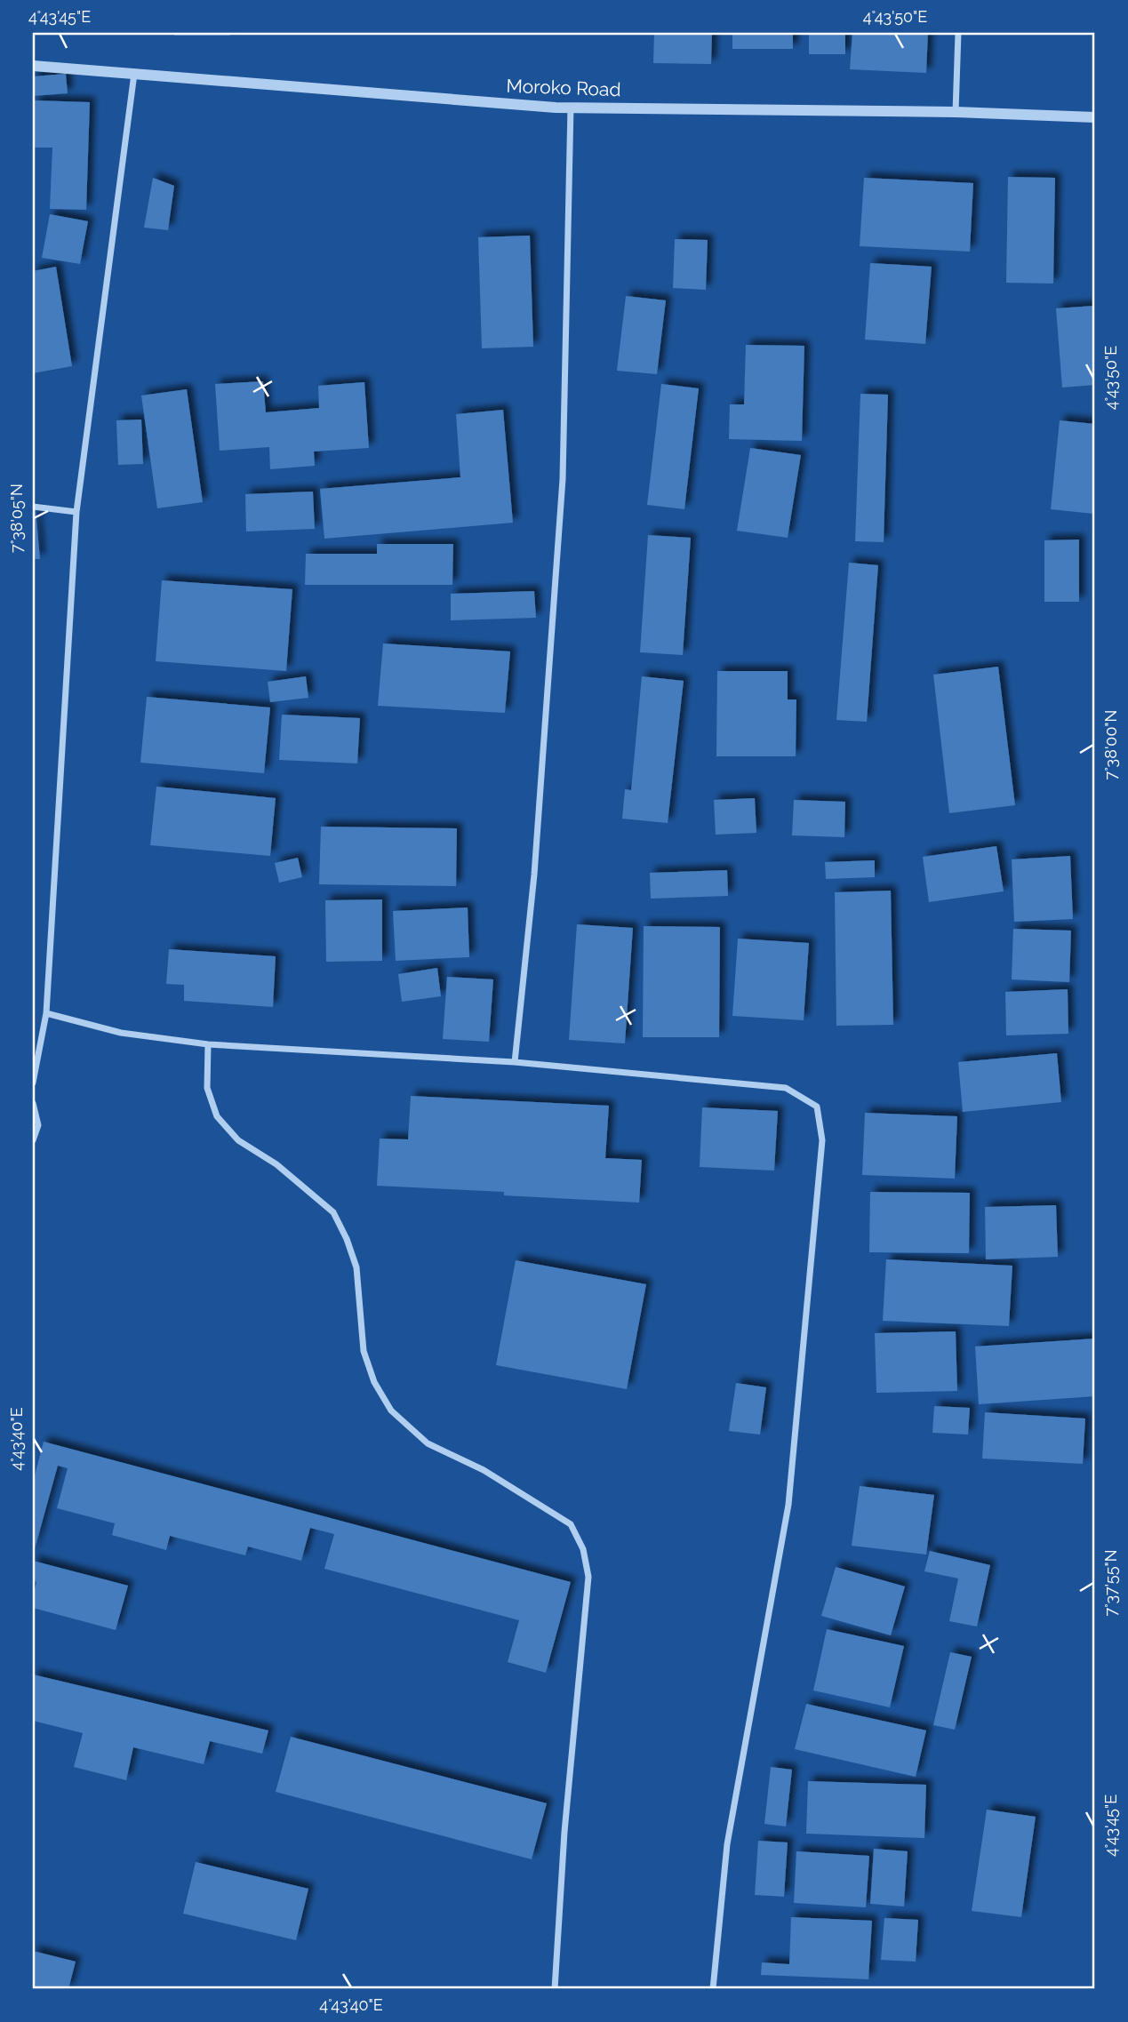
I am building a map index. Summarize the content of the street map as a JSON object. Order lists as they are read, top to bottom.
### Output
{
  "streets": {
    "street": ["Moroko Road"]
  },
  "coordinates": [
    "4°43'45\"E",
    "4°43'50\"E",
    "7°38'05\"N",
    "7°38'00\"N",
    "4°43'40\"E",
    "7°37'55\"N"
  ]
}
